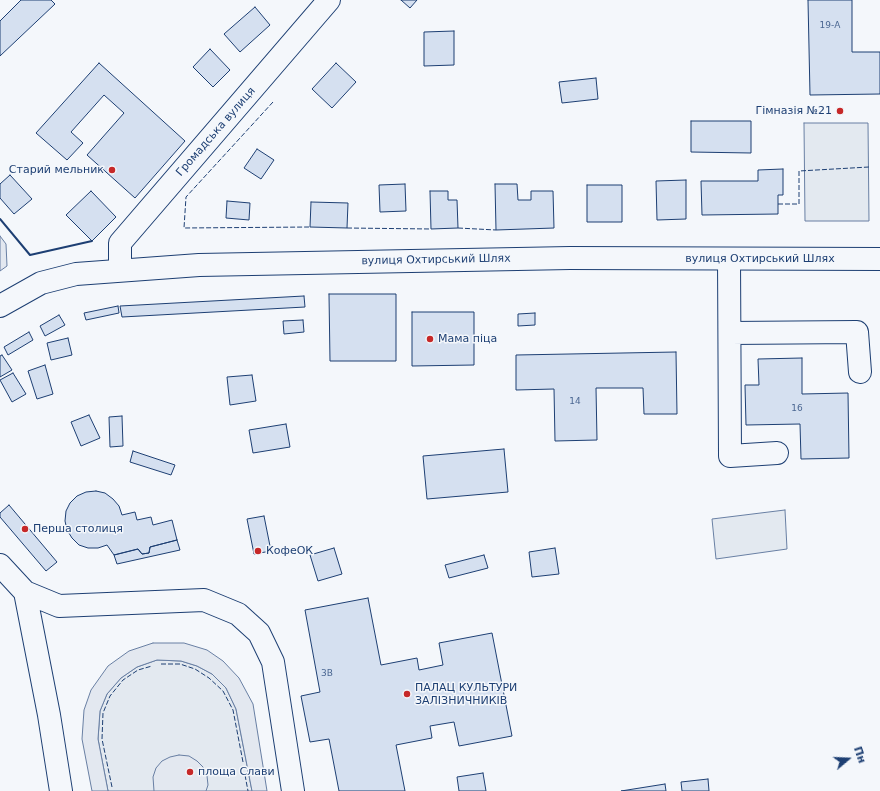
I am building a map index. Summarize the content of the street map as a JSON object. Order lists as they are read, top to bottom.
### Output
{
  "streets": {
    "main road": ["Громадська вулиця", "вулиця Охтирський Шлях"]
  },
  "crossings": [
    ["Громадська вулиця", "вулиця Охтирський Шлях"]
  ],
  "places": [
    "Гімназія №21",
    "Старий мельник",
    "Мама піца",
    "Перша столиця",
    "КофеОК",
    "ПАЛАЦ КУЛЬТУРИ ЗАЛIЗНИЧНИКIВ",
    "площа Слави"
  ],
  "house_numbers": [
    "19-А",
    "14",
    "16",
    "3В"
  ],
  "north": "right"
}
